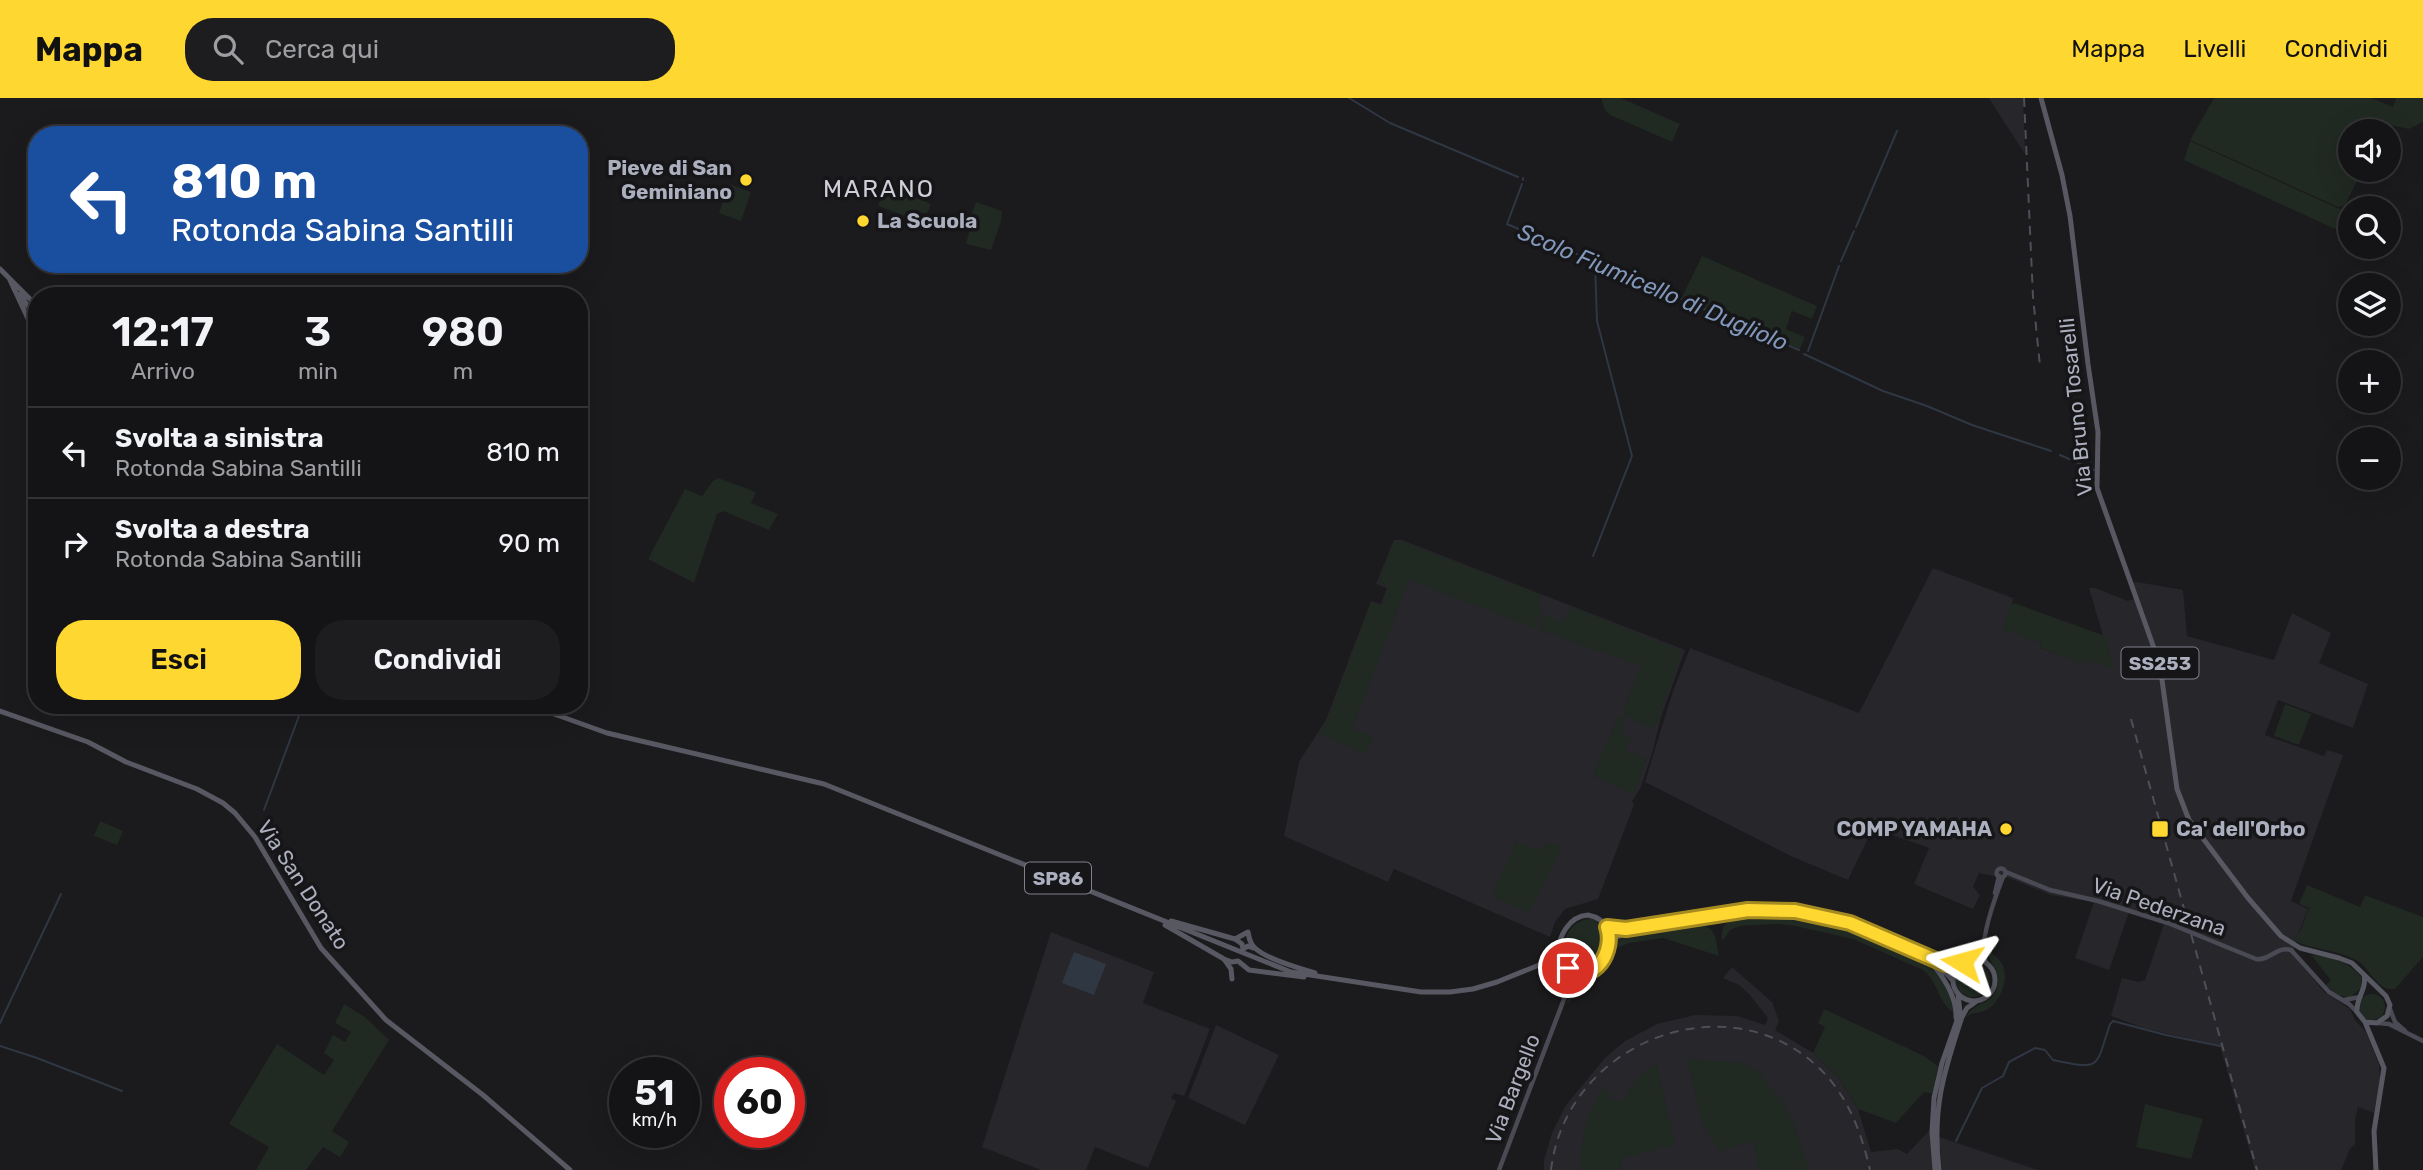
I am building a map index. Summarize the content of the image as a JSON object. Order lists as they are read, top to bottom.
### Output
{
  "streets": {
    "main road": [
      "Via Bruno Tosarelli",
      "SS253",
      "SP86",
      "Via San Donato",
      "Via Pederzana",
      "Via Bargello"
    ]
  },
  "crossings": [
    ["Via Bruno Tosarelli", "SS253"],
    ["SP86", "Via Bargello"]
  ],
  "districts": ["MARANO"],
  "water": ["Scolo Fiumicello di Dugliolo"],
  "places": {
    "other": ["Pieve di San Geminiano", "La Scuola", "COMP YAMAHA"],
    "transit": ["Ca' dell'Orbo"]
  },
  "page": {
    "header": "Mappa",
    "search": "Cerca qui",
    "nav": ["Mappa", "Livelli", "Condividi"],
    "map_buttons": ["+", "−"],
    "turn": ["810 m", "Rotonda Sabina Santilli"],
    "eta": [
      "12:17",
      "Arrivo",
      "3",
      "min",
      "980",
      "m"
    ],
    "list": [
      {
        "name": "Svolta a sinistra",
        "note": "Rotonda Sabina Santilli",
        "value": "810 m"
      },
      {
        "name": "Svolta a destra",
        "note": "Rotonda Sabina Santilli",
        "value": "90 m"
      }
    ],
    "buttons": ["Esci", "Condividi"],
    "speed": "51 km/h",
    "limit": "60"
  }
}
